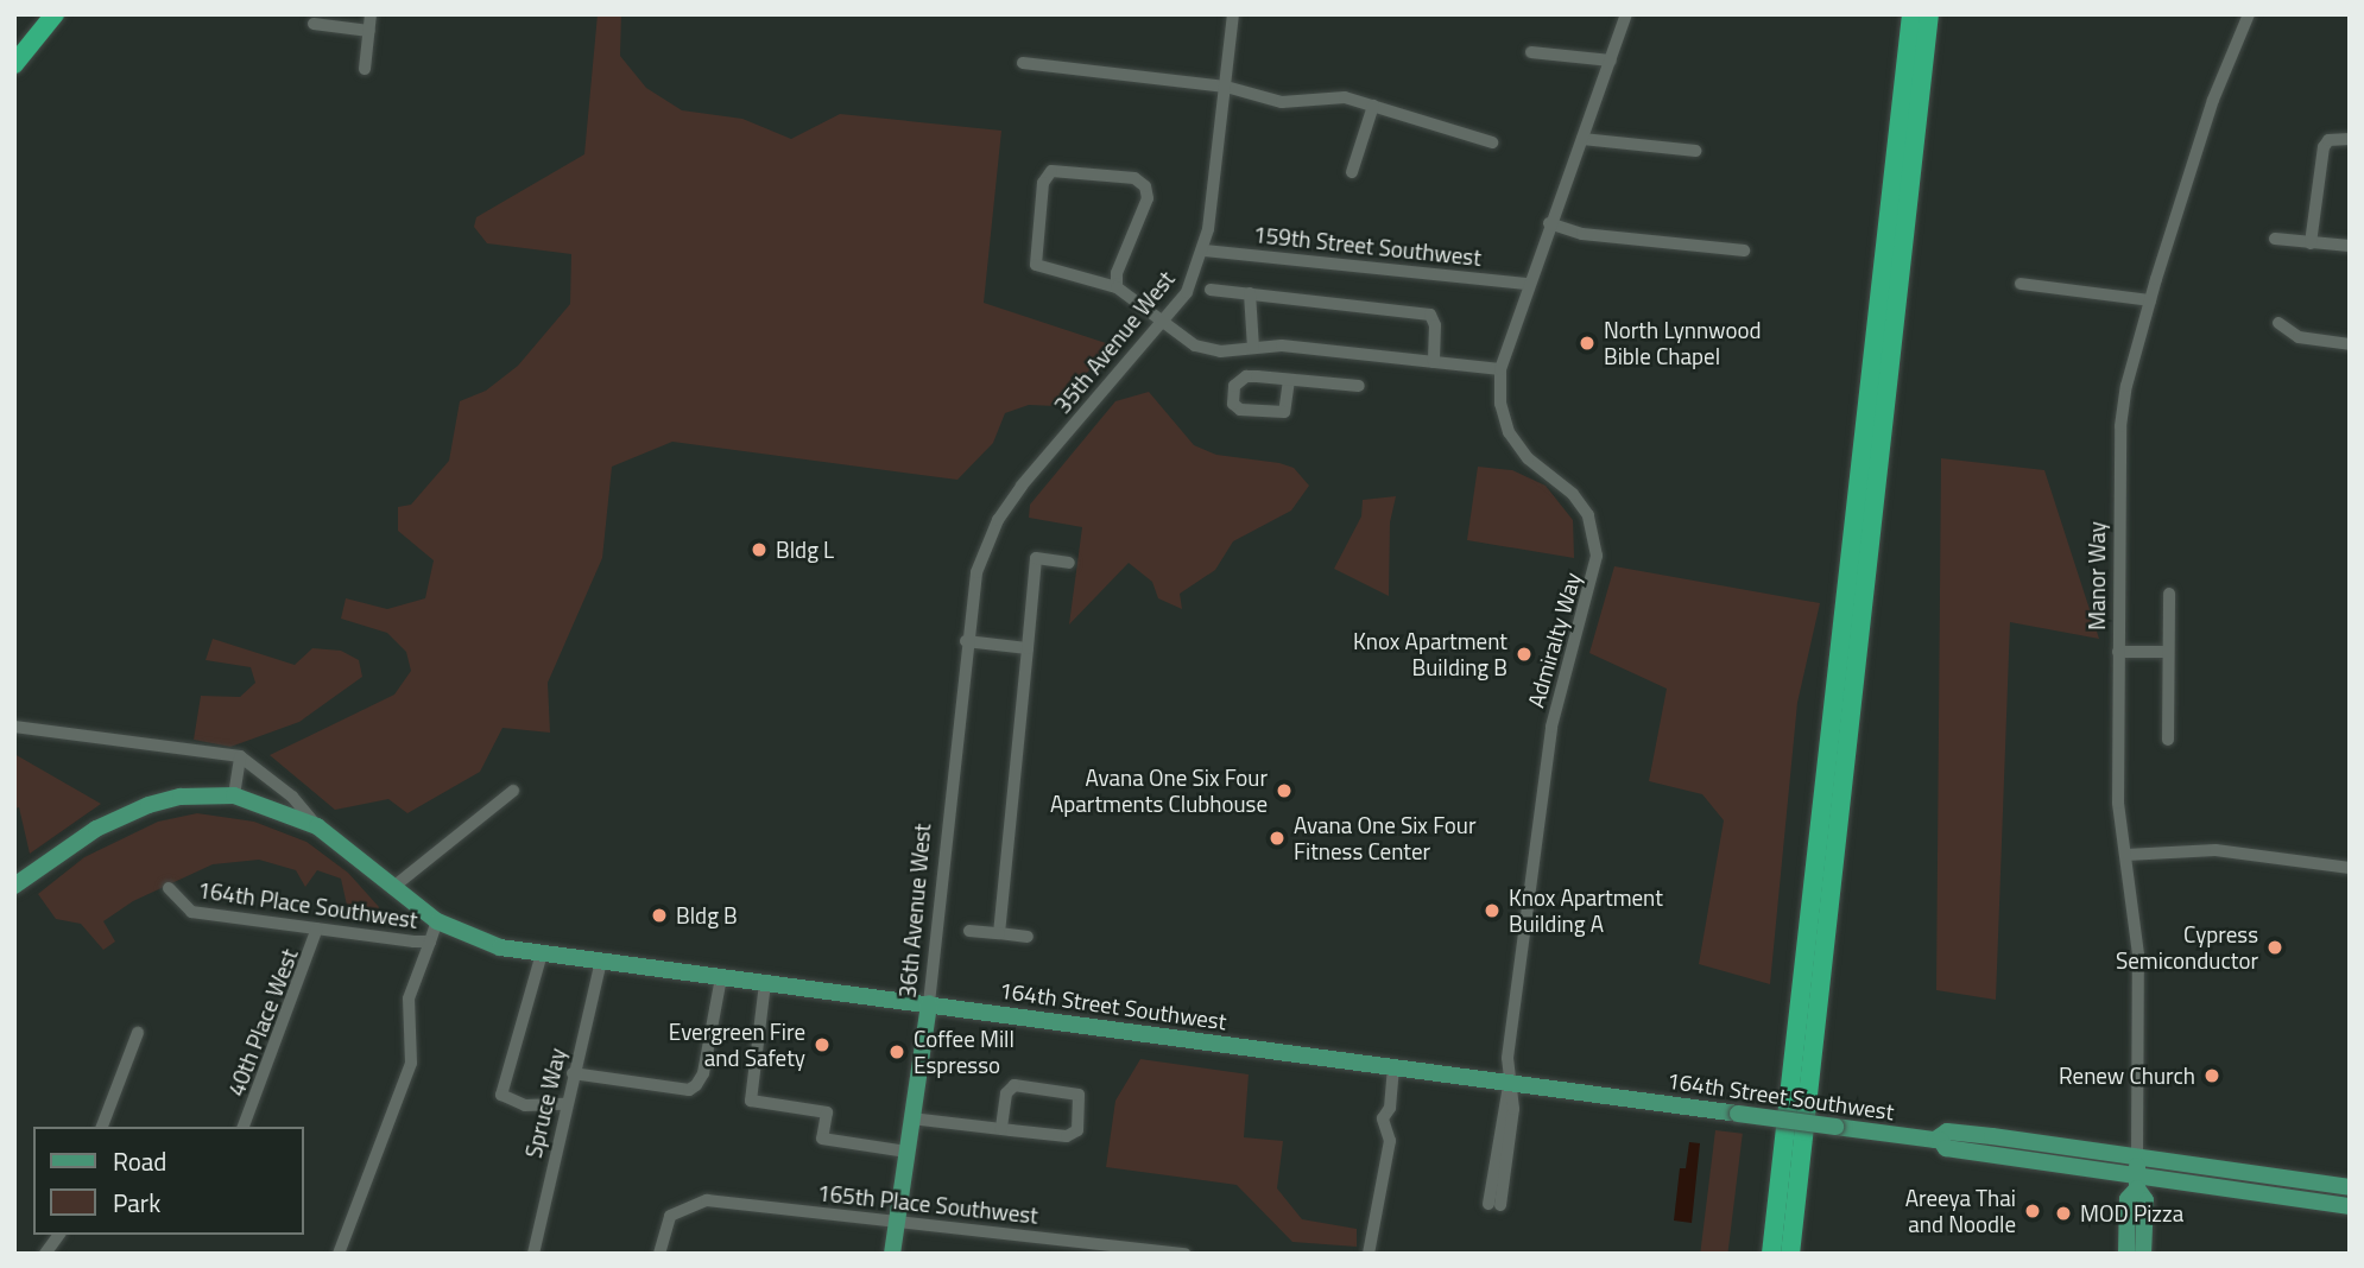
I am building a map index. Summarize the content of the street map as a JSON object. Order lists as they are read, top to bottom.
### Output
{
  "streets": {
    "main road": ["36th Avenue West", "164th Street Southwest"],
    "street": [
      "159th Street Southwest",
      "35th Avenue West",
      "Manor Way",
      "Admiralty Way",
      "164th Place Southwest",
      "40th Place West",
      "Spruce Way",
      "165th Place Southwest"
    ]
  },
  "crossings": [
    ["159th Street Southwest", "35th Avenue West"],
    ["159th Street Southwest", "Admiralty Way"],
    ["35th Avenue West", "36th Avenue West"],
    ["Manor Way", "164th Street Southwest"],
    ["Admiralty Way", "164th Street Southwest"],
    ["164th Place Southwest", "164th Street Southwest"],
    ["164th Place Southwest", "40th Place West"],
    ["36th Avenue West", "164th Street Southwest"],
    ["36th Avenue West", "165th Place Southwest"],
    ["164th Street Southwest", "Spruce Way"]
  ],
  "places": [
    "North Lynnwood Bible Chapel",
    "Bldg L",
    "Knox Apartment Building B",
    "Avana One Six Four Apartments Clubhouse",
    "Avana One Six Four Fitness Center",
    "Knox Apartment Building A",
    "Bldg B",
    "Cypress Semiconductor",
    "Evergreen Fire and Safety",
    "Coffee Mill Espresso",
    "Renew Church",
    "Areeya Thai and Noodle",
    "MOD Pizza"
  ],
  "legend": ["Road", "Park"]
}
